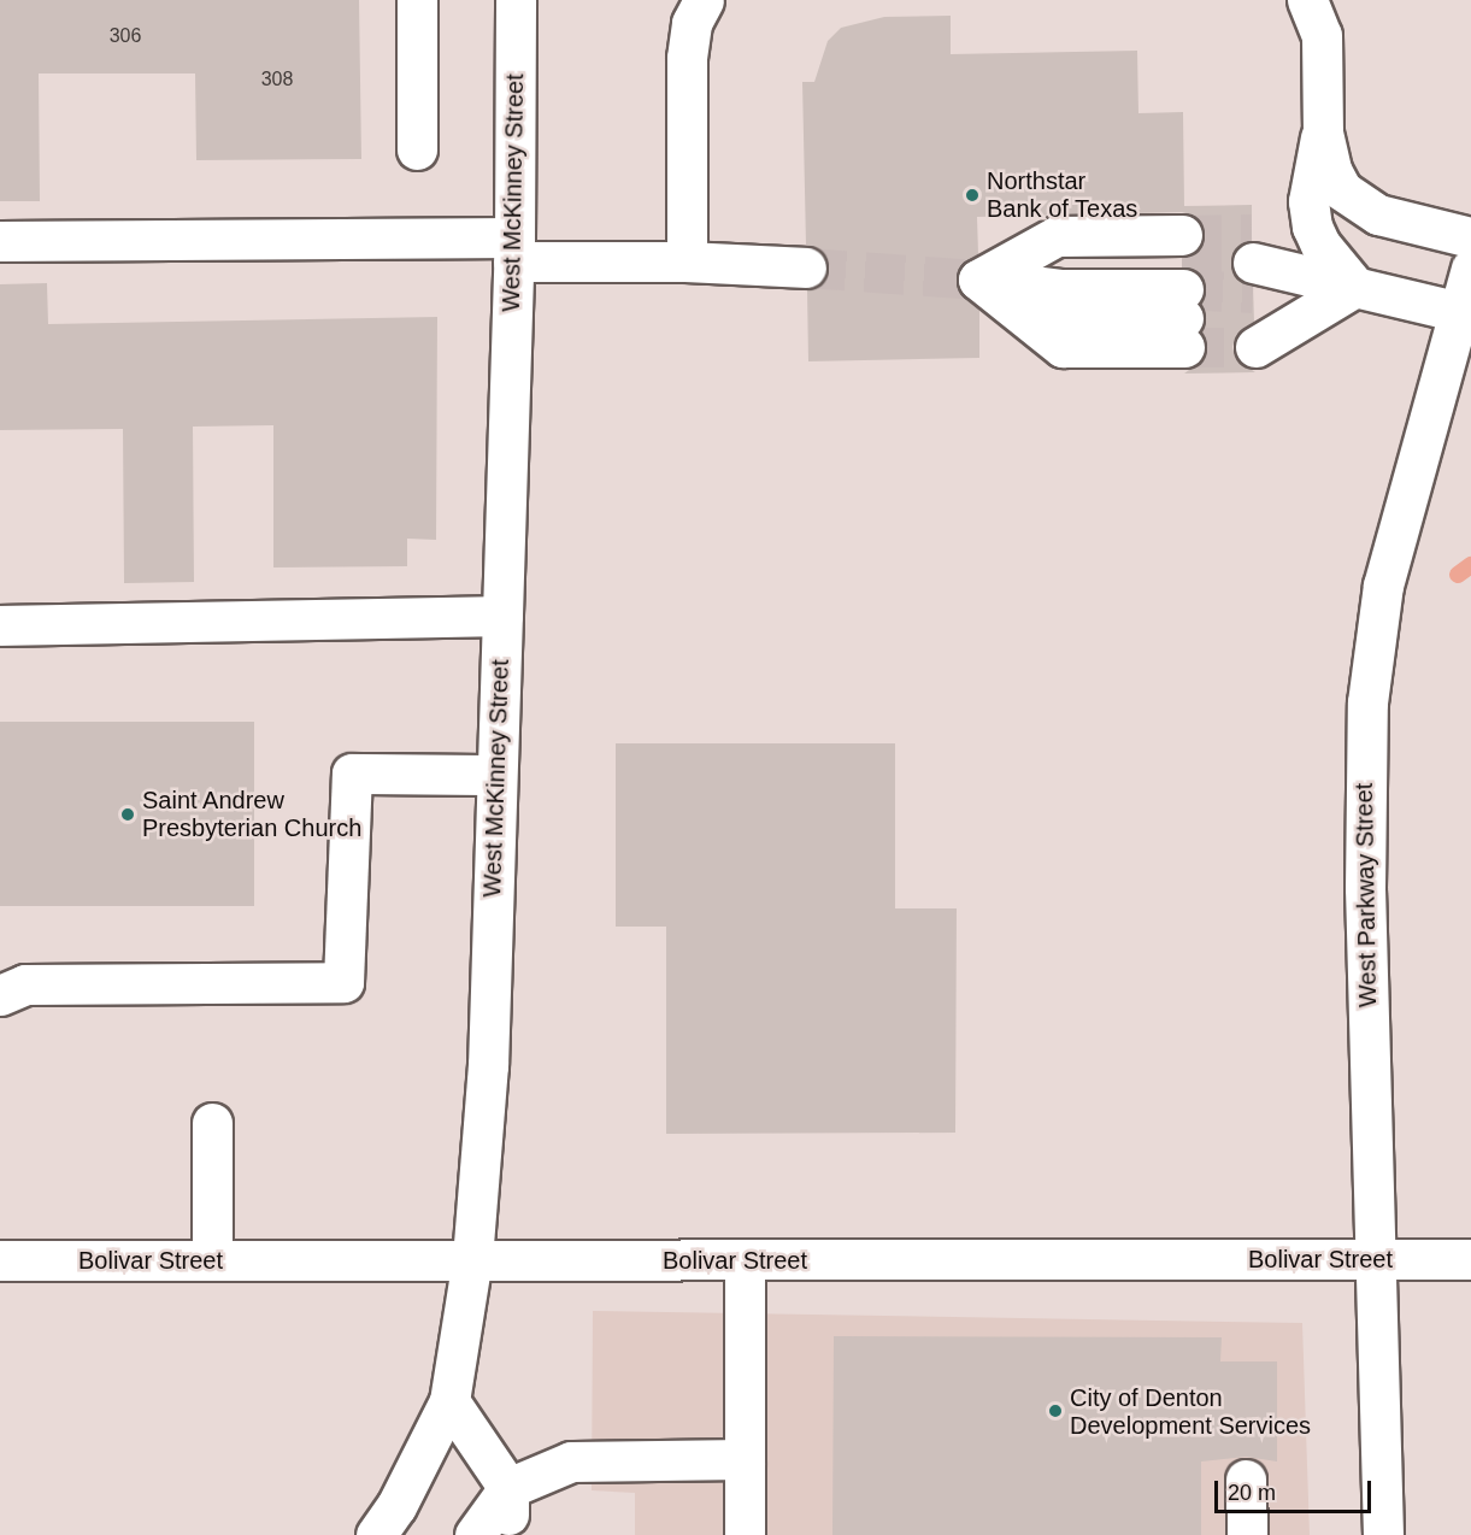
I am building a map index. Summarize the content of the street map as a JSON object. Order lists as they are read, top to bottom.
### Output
{
  "streets": {
    "street": ["West McKinney Street", "West Parkway Street", "Bolivar Street"]
  },
  "crossings": [
    ["West McKinney Street", "Bolivar Street"],
    ["West Parkway Street", "Bolivar Street"]
  ],
  "places": ["Northstar Bank of Texas", "Saint Andrew Presbyterian Church", "City of Denton Development Services"],
  "house_numbers": ["306", "308"],
  "scale_bar": "20 m"
}
